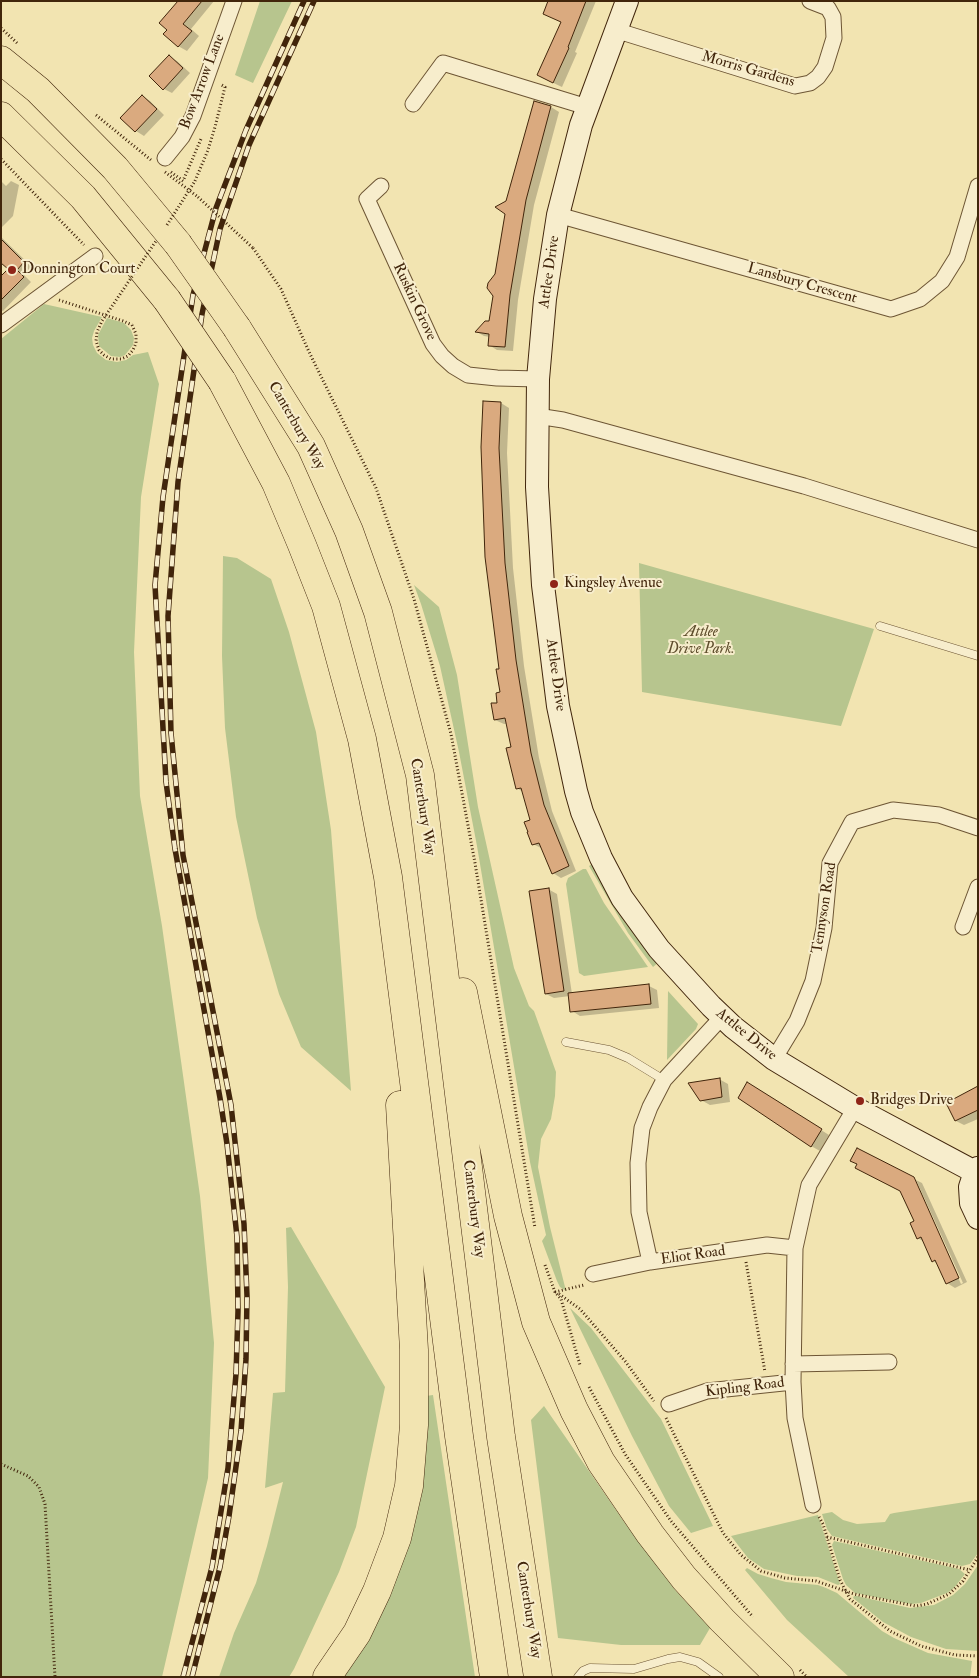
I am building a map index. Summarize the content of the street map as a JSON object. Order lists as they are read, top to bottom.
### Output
{
  "streets": {
    "highway": ["Canterbury Way"],
    "street": [
      "Morris Gardens",
      "Bow Arrow Lane",
      "Attlee Drive",
      "Lansbury Crescent",
      "Ruskin Grove",
      "Tennyson Road",
      "Eliot Road",
      "Kipling Road"
    ]
  },
  "crossings": [
    ["Morris Gardens", "Attlee Drive"],
    ["Attlee Drive", "Lansbury Crescent"],
    ["Attlee Drive", "Ruskin Grove"],
    ["Attlee Drive", "Tennyson Road"]
  ],
  "parks": ["Attlee Drive Park."],
  "places": ["Donnington Court", "Kingsley Avenue", "Bridges Drive"]
}
